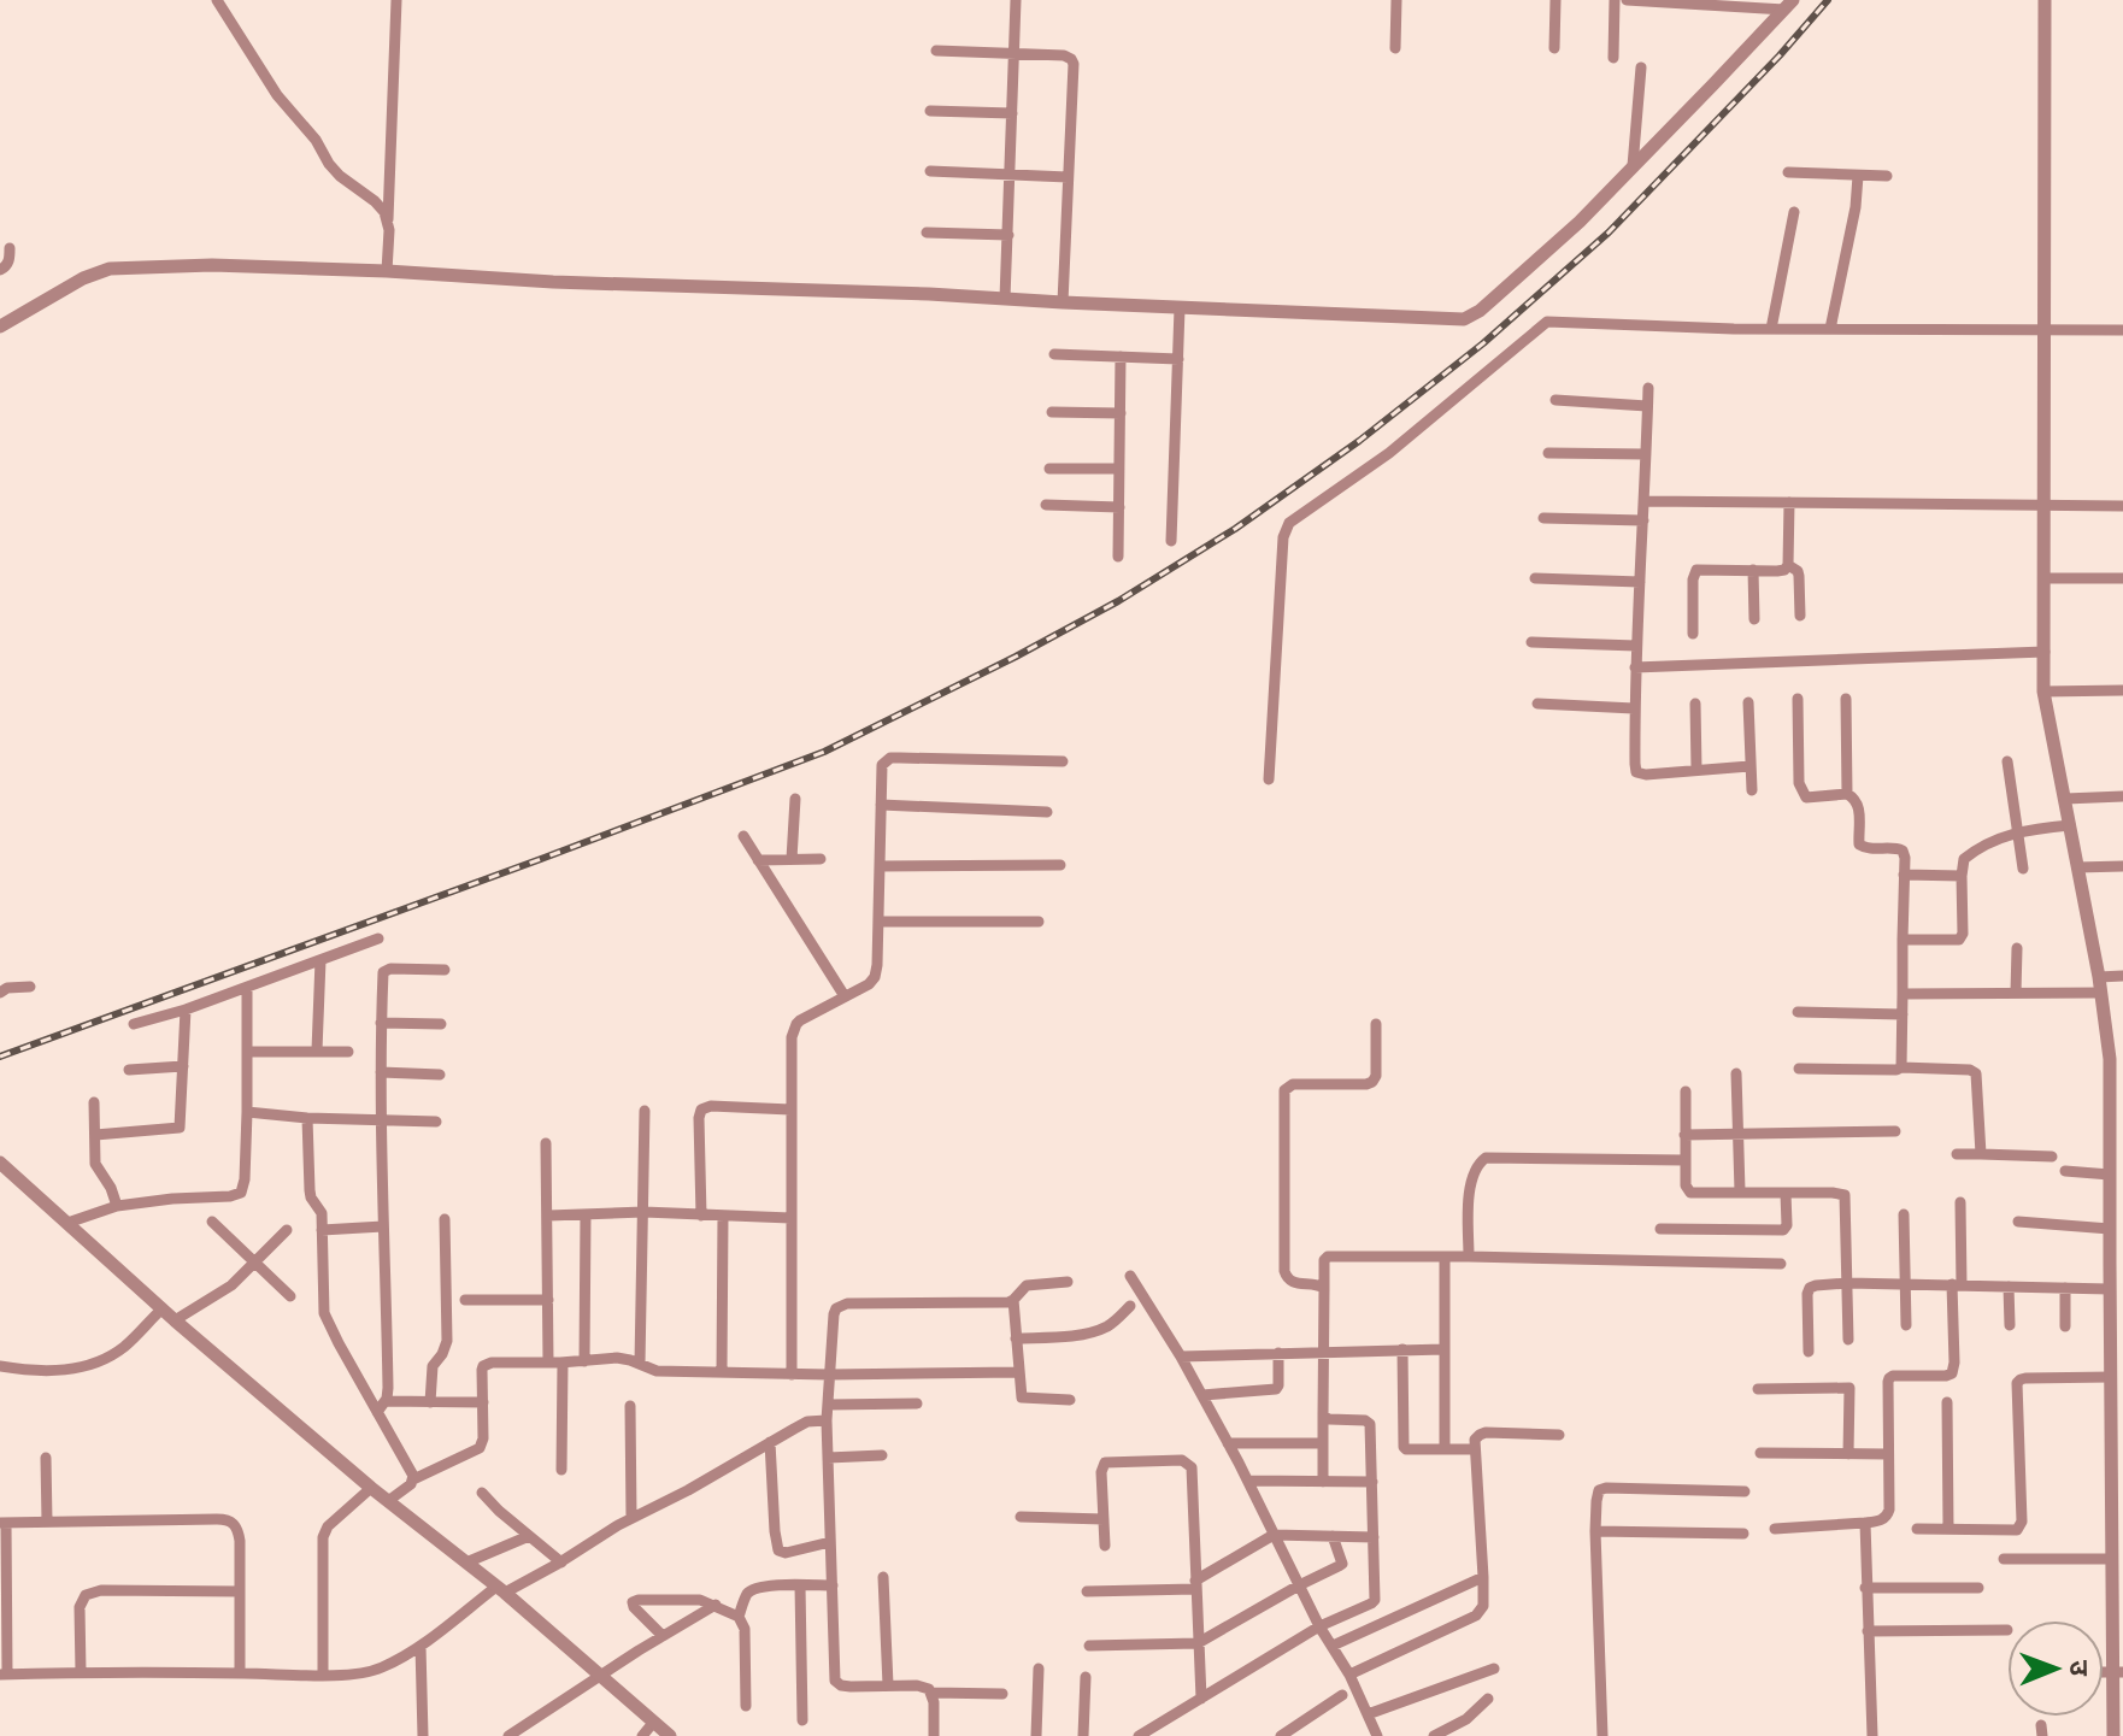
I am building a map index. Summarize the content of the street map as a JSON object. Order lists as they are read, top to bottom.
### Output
{
  "north": "right"
}
